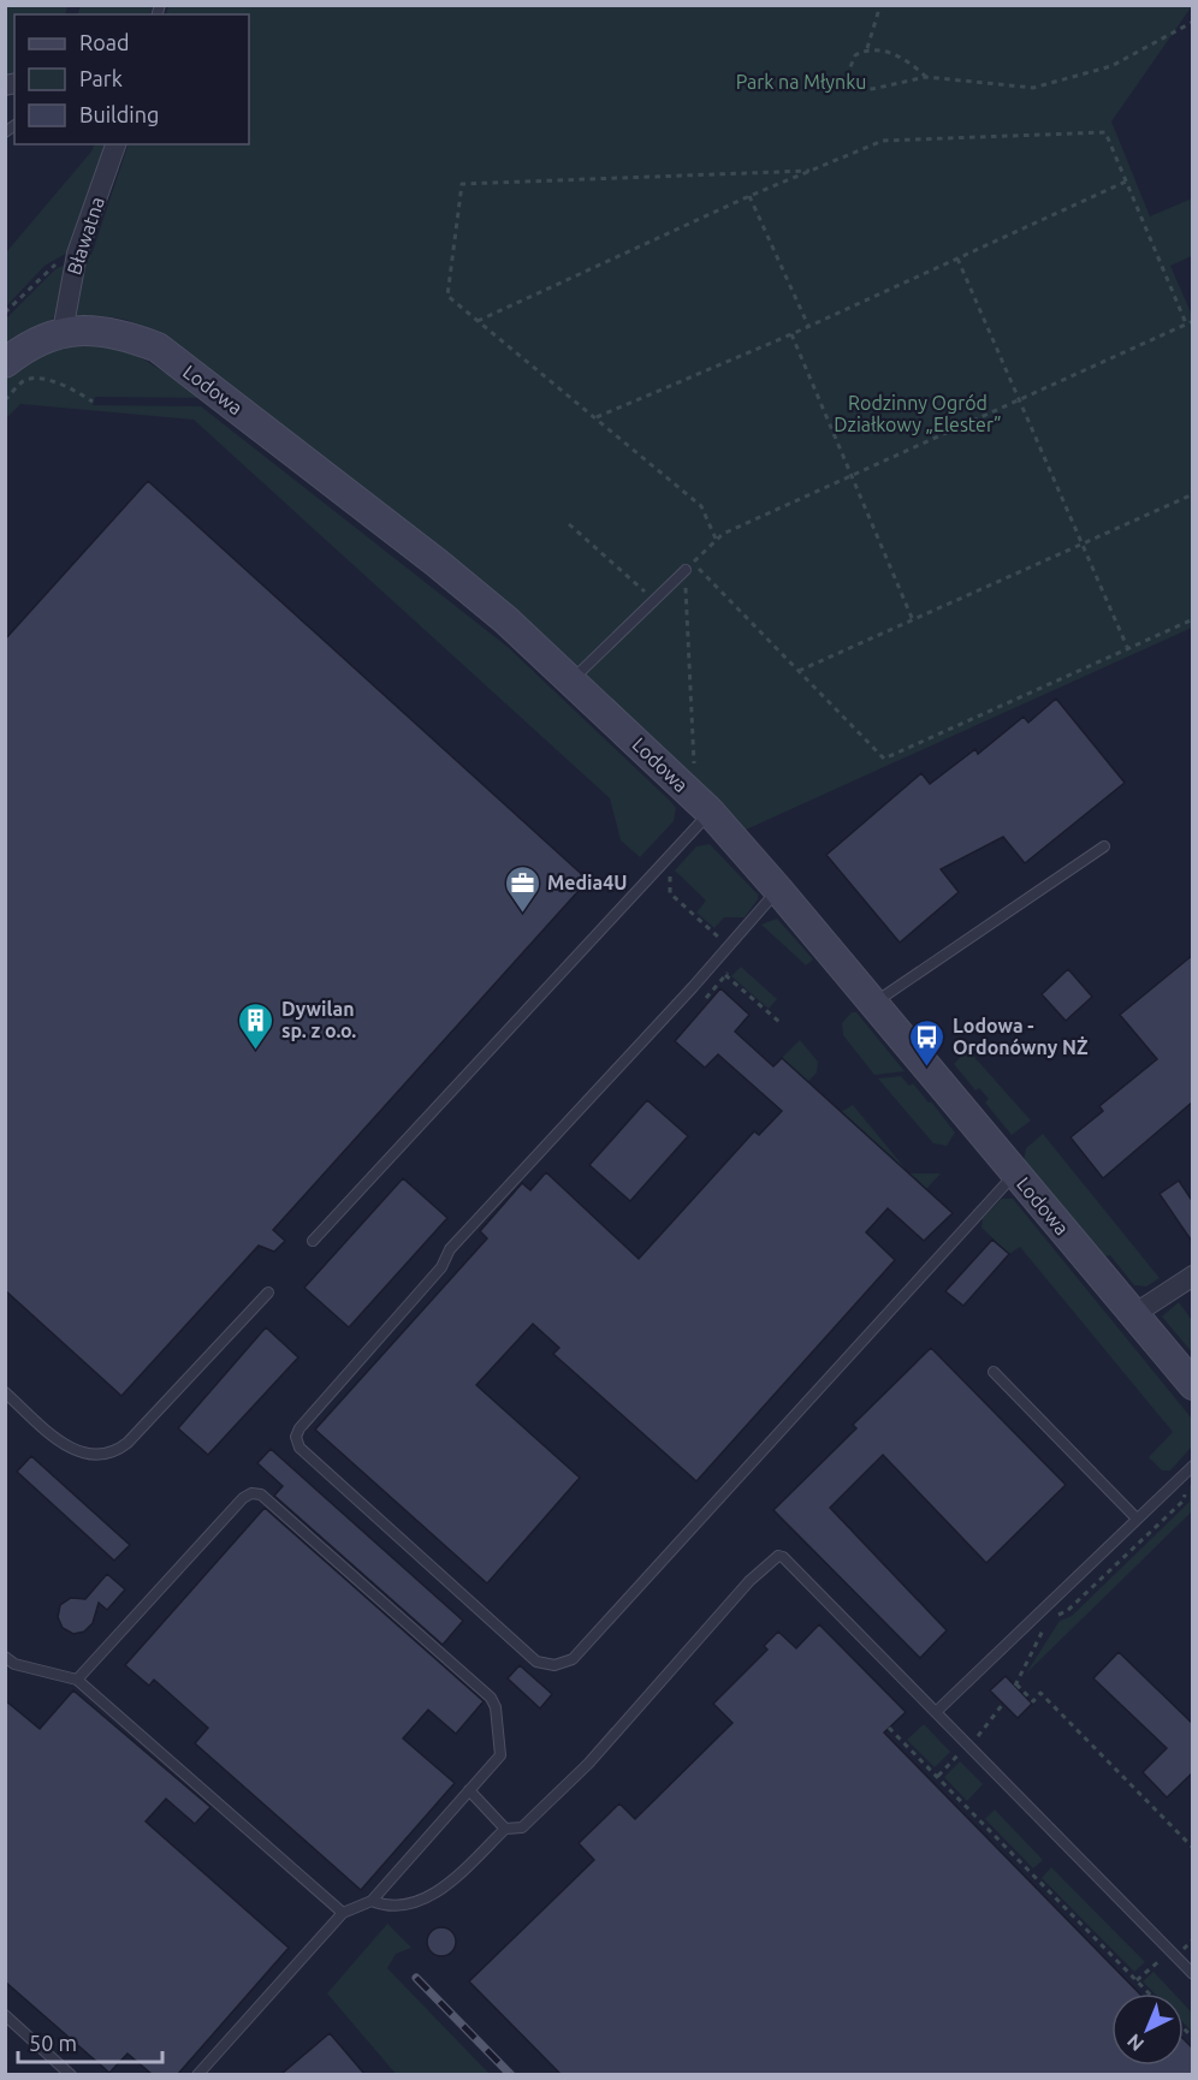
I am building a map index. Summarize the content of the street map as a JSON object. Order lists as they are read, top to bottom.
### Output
{
  "streets": {
    "street": ["Bławatna", "Lodowa"]
  },
  "crossings": [
    ["Bławatna", "Lodowa"]
  ],
  "parks": ["Park na Młynku", "Rodzinny Ogród Działkowy „Elester”"],
  "places": {
    "office": ["Media4U"],
    "building": ["Dywilan sp. z o.o."],
    "bus stop": ["Lodowa - Ordonówny NŻ"]
  },
  "legend": ["Road", "Park", "Building"],
  "scale_bar": "50 m",
  "north": "bottom left"
}
